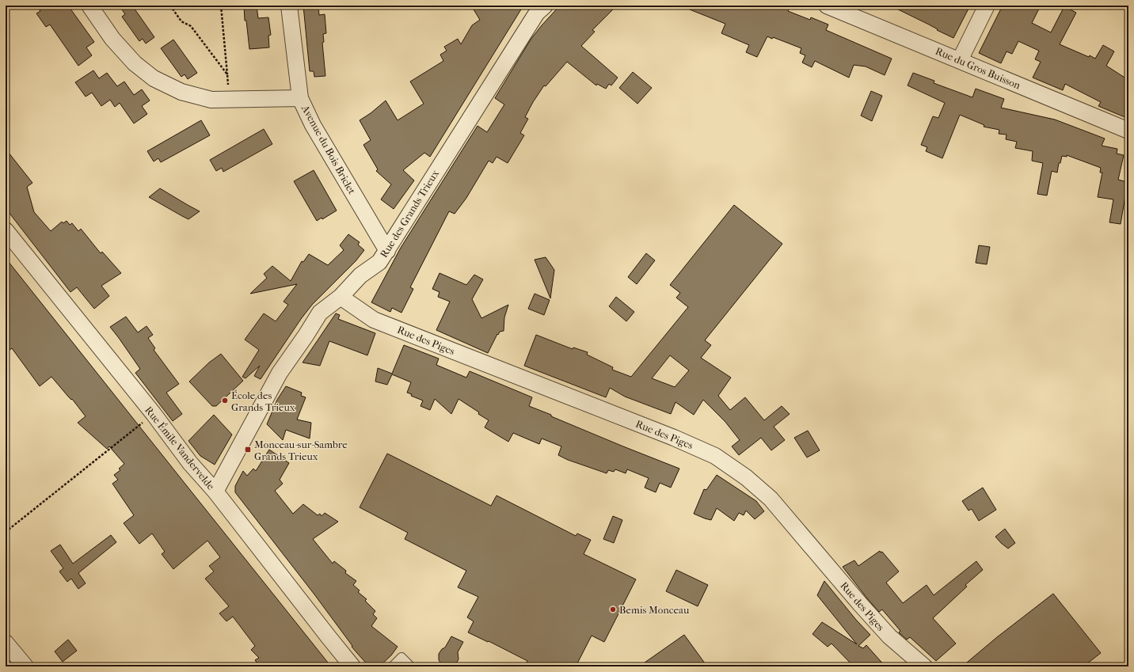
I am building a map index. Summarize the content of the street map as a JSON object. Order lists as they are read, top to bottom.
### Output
{
  "streets": {
    "street": [
      "Rue du Gros Buisson",
      "Avenue du Bois Briclet",
      "Rue des Grands Trieux",
      "Rue des Piges",
      "Rue Émile Vandervelde"
    ]
  },
  "crossings": [
    ["Avenue du Bois Briclet", "Rue des Grands Trieux"],
    ["Rue des Grands Trieux", "Rue des Piges"],
    ["Rue des Grands Trieux", "Rue Émile Vandervelde"]
  ],
  "places": {
    "other": ["École des Grands Trieux", "Bemis Monceau"],
    "transit": ["Monceau-sur-Sambre Grands Trieux"]
  }
}
